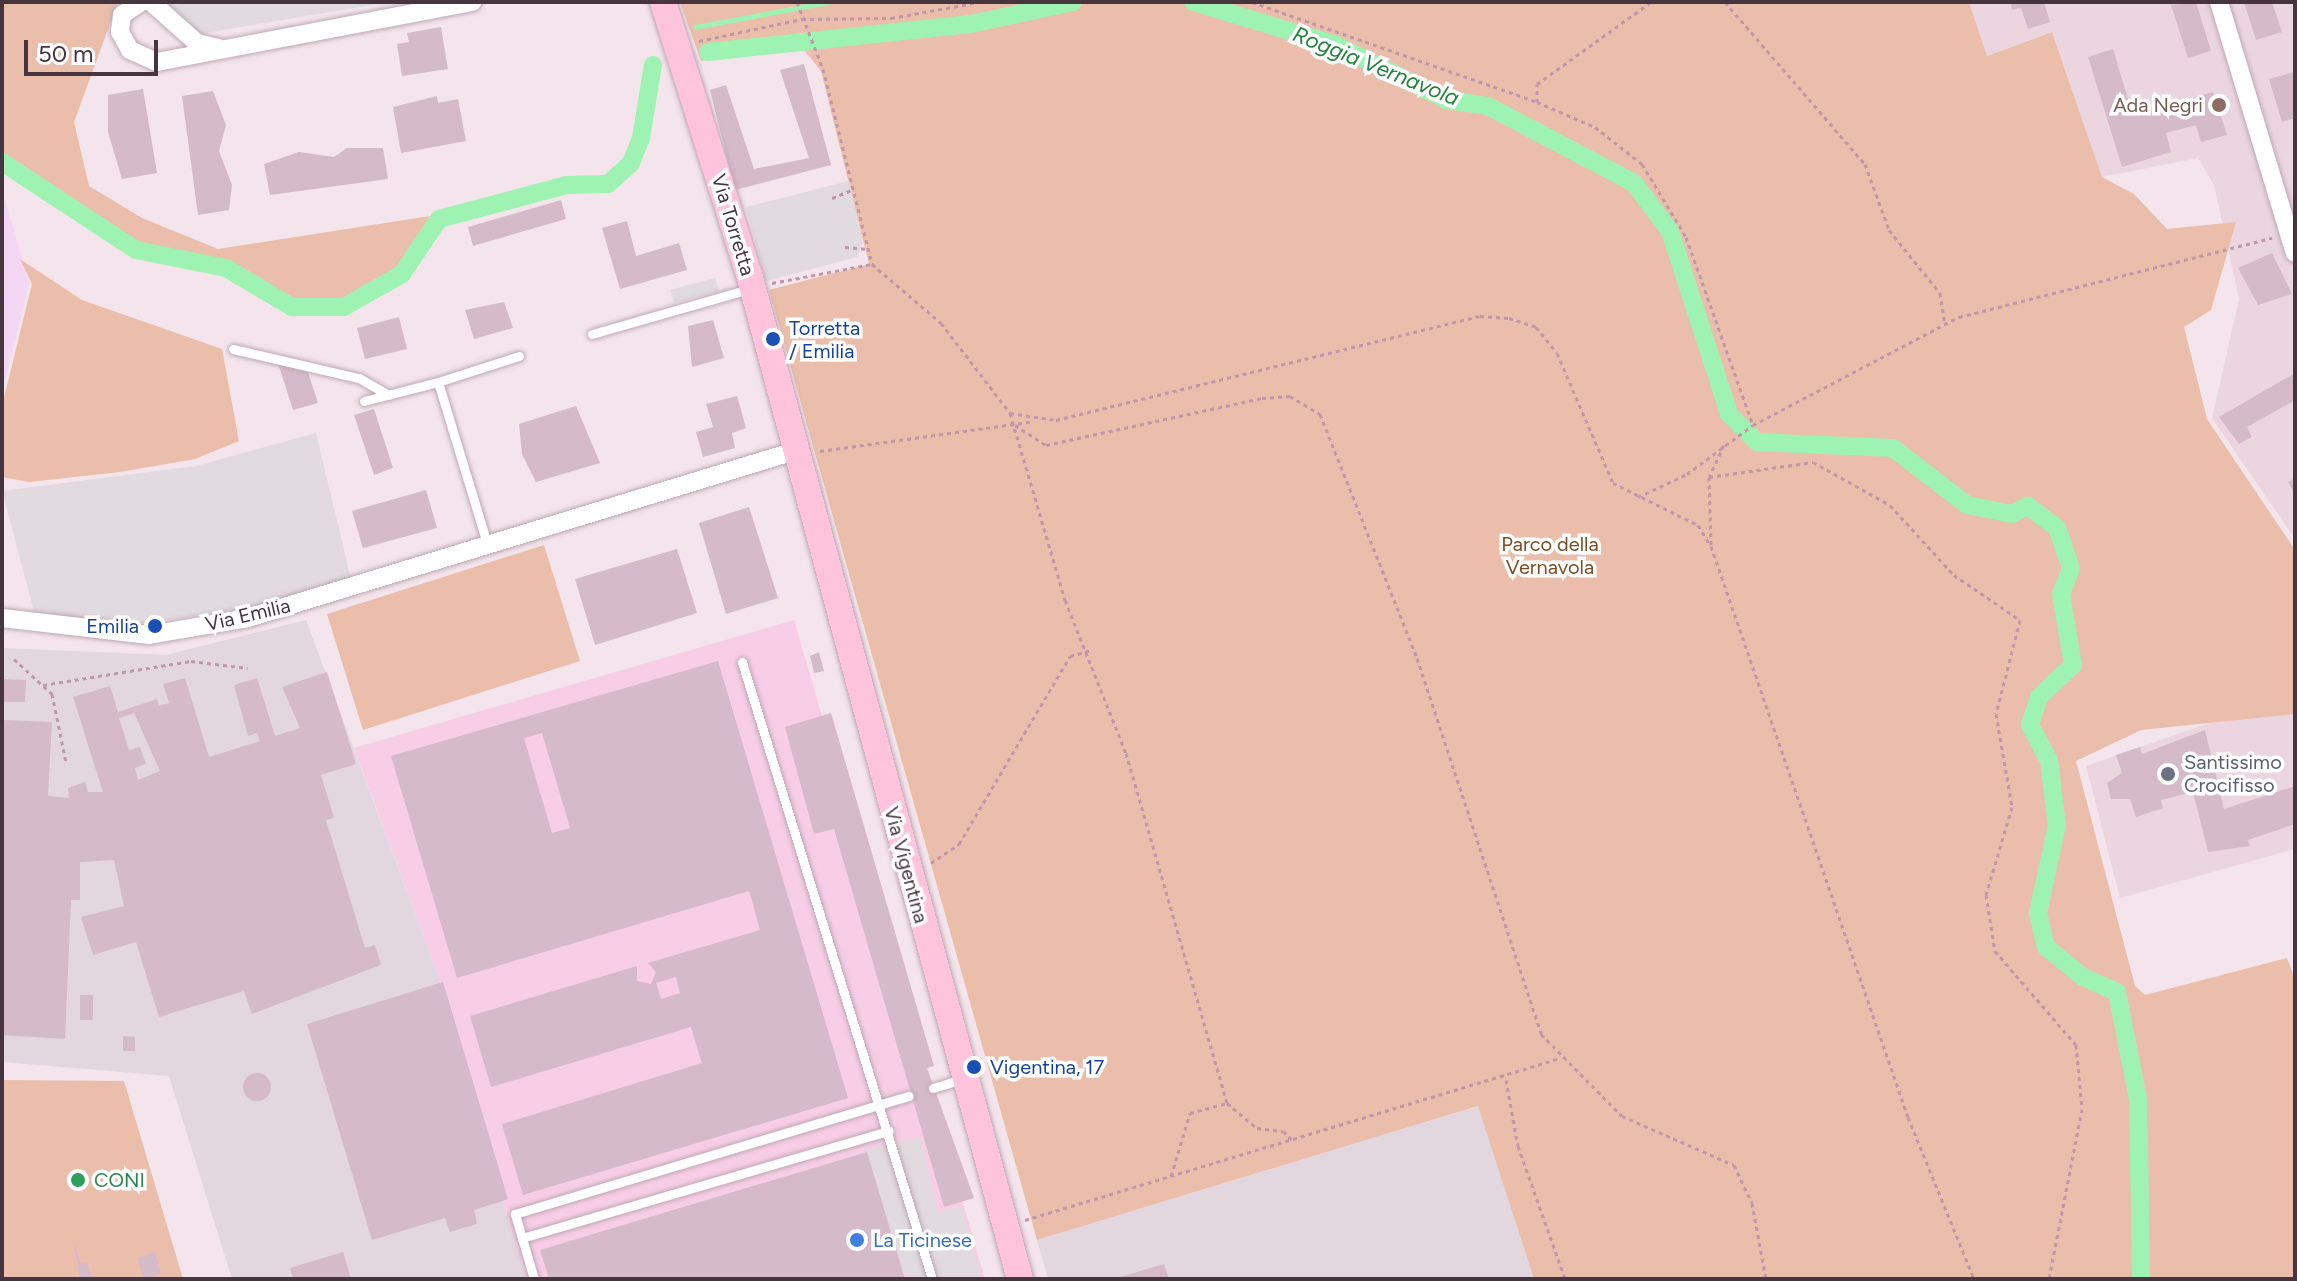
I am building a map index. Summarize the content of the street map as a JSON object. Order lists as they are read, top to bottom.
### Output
{
  "streets": {
    "street": ["Via Torretta", "Via Emilia", "Via Vigentina"]
  },
  "crossings": [
    ["Via Torretta", "Via Emilia"],
    ["Via Torretta", "Via Vigentina"],
    ["Via Emilia", "Via Vigentina"]
  ],
  "water": ["Roggia Vernavola"],
  "parks": ["Parco della Vernavola"],
  "places": [
    "Ada Negri",
    "Torretta / Emilia",
    "Emilia",
    "Santissimo Crocifisso",
    "Vigentina, 17",
    "CONI",
    "La Ticinese"
  ],
  "scale_bar": "50 m"
}
